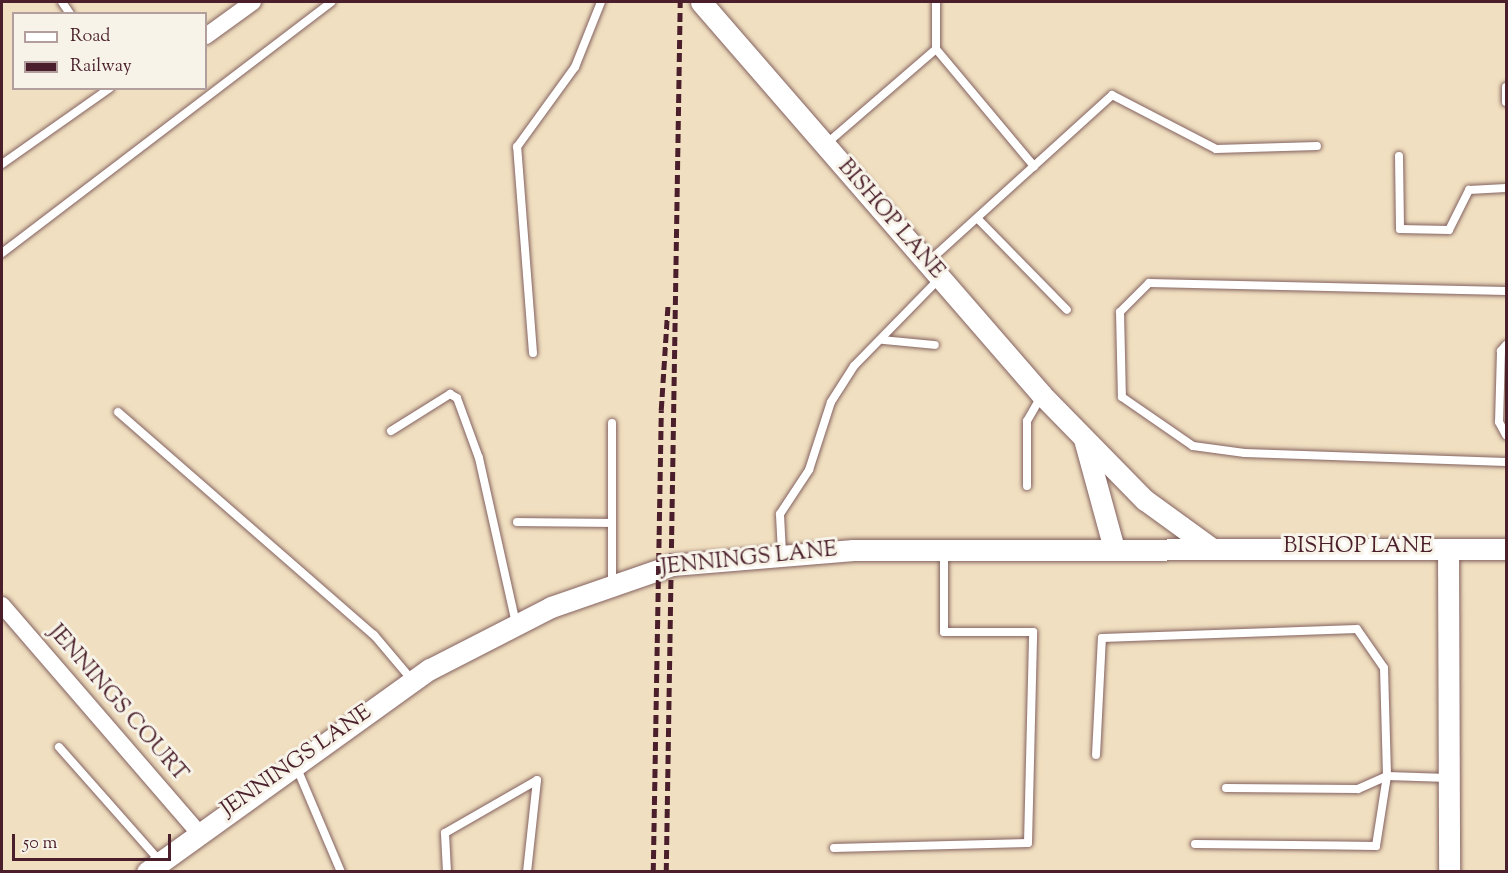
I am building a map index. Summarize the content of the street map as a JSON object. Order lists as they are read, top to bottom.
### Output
{
  "streets": {
    "street": ["BISHOP LANE", "JENNINGS LANE", "JENNINGS COURT"]
  },
  "crossings": [
    ["BISHOP LANE", "JENNINGS LANE"],
    ["JENNINGS LANE", "JENNINGS COURT"]
  ],
  "legend": ["Road", "Railway"],
  "scale_bar": "50 m"
}
